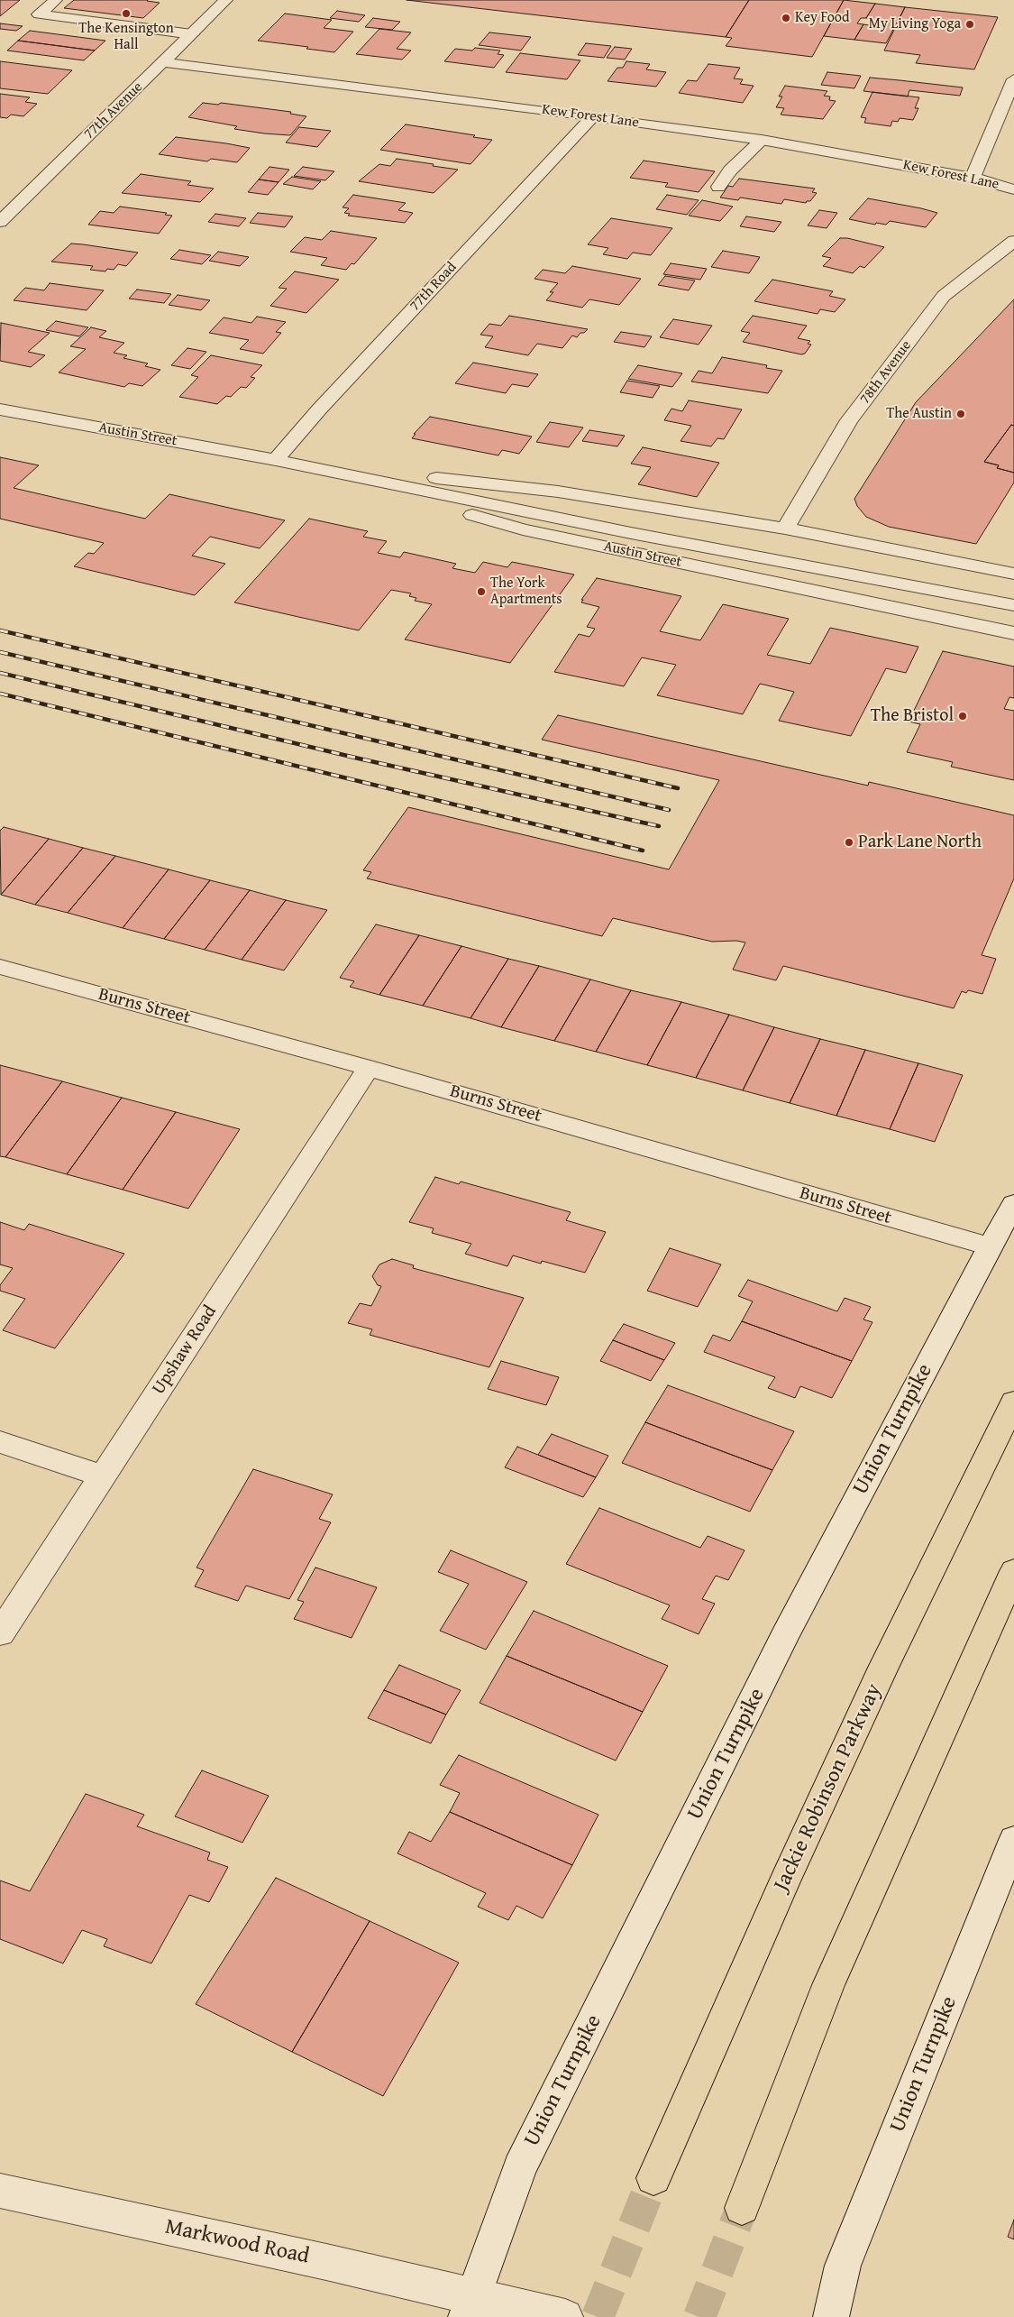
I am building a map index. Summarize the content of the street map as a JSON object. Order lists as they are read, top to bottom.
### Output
{
  "streets": {
    "highway": ["Jackie Robinson Parkway"],
    "street": [
      "77th Avenue",
      "Kew Forest Lane",
      "77th Road",
      "78th Avenue",
      "Austin Street",
      "Burns Street",
      "Upshaw Road",
      "Union Turnpike",
      "Markwood Road"
    ]
  },
  "crossings": [
    ["77th Avenue", "Kew Forest Lane"],
    ["Kew Forest Lane", "77th Road"],
    ["77th Road", "Austin Street"],
    ["78th Avenue", "Austin Street"],
    ["Burns Street", "Upshaw Road"],
    ["Burns Street", "Union Turnpike"],
    ["Union Turnpike", "Markwood Road"]
  ],
  "places": [
    "The Kensington Hall",
    "Key Food",
    "My Living Yoga",
    "The Austin",
    "The York Apartments",
    "The Bristol",
    "Park Lane North"
  ]
}
